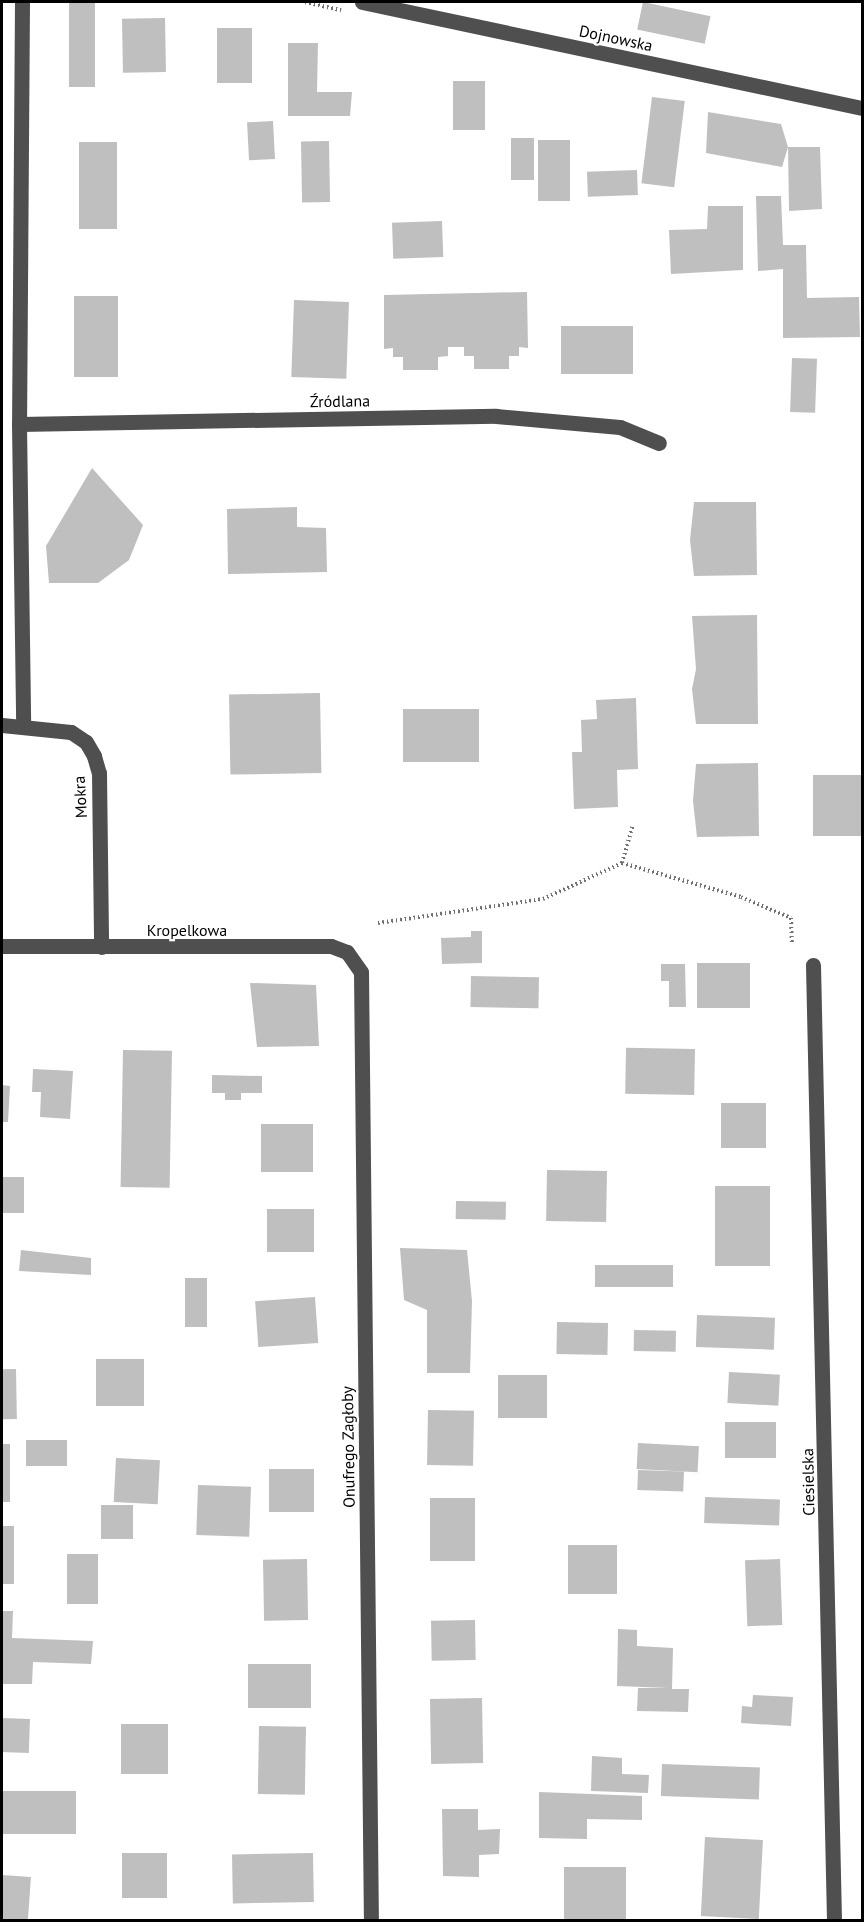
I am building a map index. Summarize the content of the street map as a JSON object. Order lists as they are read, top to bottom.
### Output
{
  "streets": {
    "street": [
      "Dojnowska",
      "Źródlana",
      "Mokra",
      "Kropelkowa",
      "Onufrego Zagłoby",
      "Ciesielska"
    ]
  },
  "crossings": [
    ["Mokra", "Kropelkowa"],
    ["Kropelkowa", "Onufrego Zagłoby"]
  ]
}
